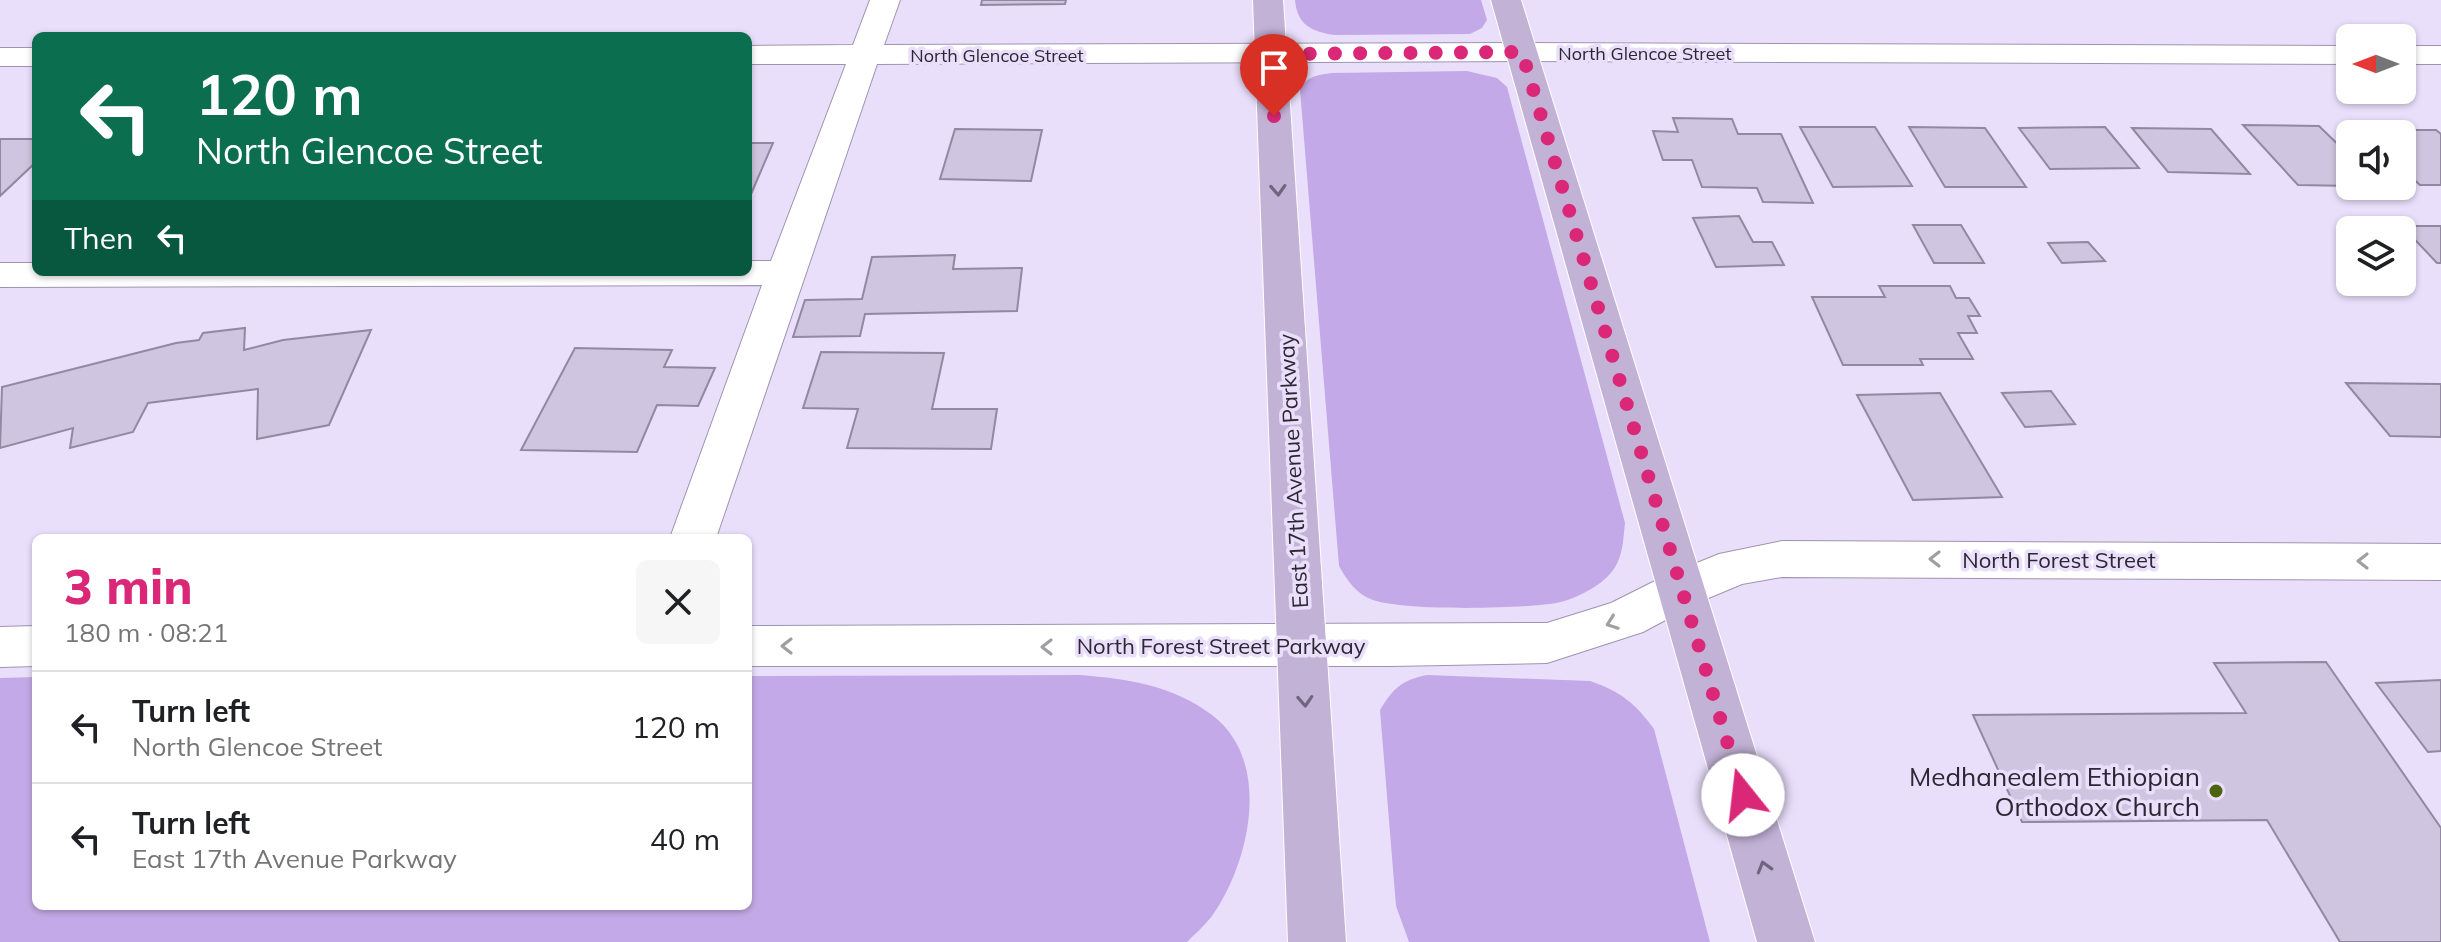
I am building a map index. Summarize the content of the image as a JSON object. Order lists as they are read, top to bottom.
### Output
{
  "streets": {
    "main road": ["East 17th Avenue Parkway"],
    "street": ["North Glencoe Street", "North Forest Street", "North Forest Street Parkway"]
  },
  "crossings": [
    ["North Glencoe Street", "East 17th Avenue Parkway"],
    ["East 17th Avenue Parkway", "North Forest Street Parkway"],
    ["North Forest Street", "North Forest Street Parkway"]
  ],
  "one_way": ["North Forest Street", "North Forest Street Parkway"],
  "places": ["Medhanealem Ethiopian Orthodox Church"],
  "north": "left",
  "page": {
    "turn": ["120 m", "North Glencoe Street"],
    "then": "Then",
    "heading": ["3 min", "180 m · 08:21"],
    "list": [
      {
        "name": "Turn left",
        "note": "North Glencoe Street",
        "value": "120 m"
      },
      {
        "name": "Turn left",
        "note": "East 17th Avenue Parkway",
        "value": "40 m"
      }
    ]
  }
}
